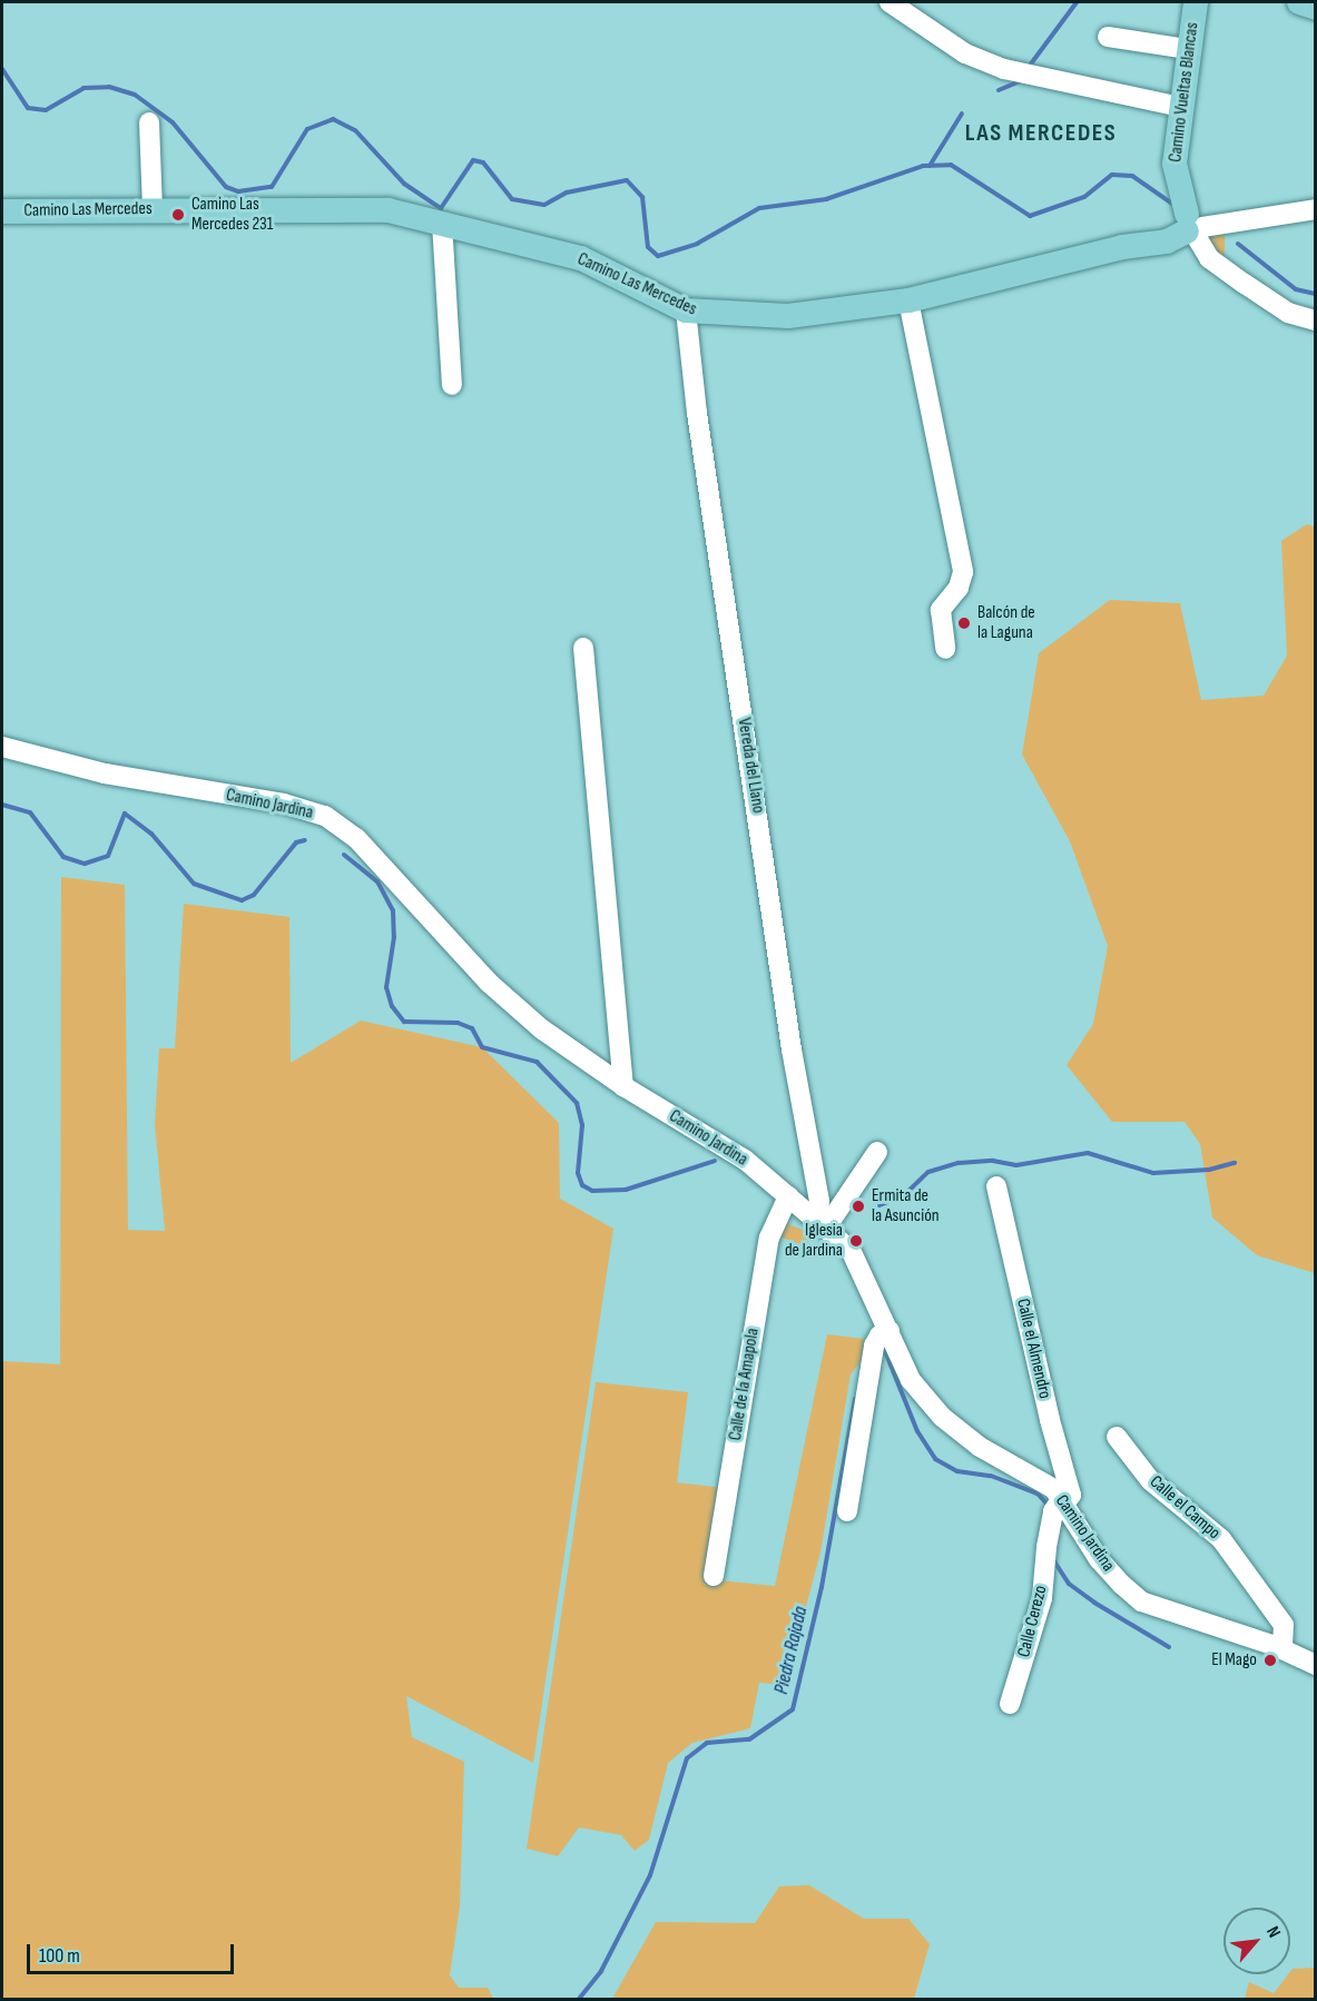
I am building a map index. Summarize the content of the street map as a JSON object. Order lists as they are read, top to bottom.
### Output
{
  "streets": {
    "main road": ["Camino Vueltas Blancas", "Camino Las Mercedes"],
    "street": [
      "Vereda del Llano",
      "Camino Jardina",
      "Calle el Almendro",
      "Calle de la Amapola",
      "Calle el Campo",
      "Calle Cerezo"
    ]
  },
  "crossings": [
    ["Camino Vueltas Blancas", "Camino Las Mercedes"],
    ["Camino Las Mercedes", "Vereda del Llano"],
    ["Vereda del Llano", "Camino Jardina"],
    ["Camino Jardina", "Calle el Almendro"],
    ["Camino Jardina", "Calle de la Amapola"],
    ["Camino Jardina", "Calle el Campo"],
    ["Camino Jardina", "Calle Cerezo"],
    ["Calle el Almendro", "Calle Cerezo"]
  ],
  "districts": ["LAS MERCEDES"],
  "water": ["Piedra Rajada"],
  "places": [
    "Camino Las Mercedes 231",
    "Balcón de la Laguna",
    "Ermita de la Asunción",
    "Iglesia de Jardina",
    "El Mago"
  ],
  "scale_bar": "100 m",
  "north": "top right"
}
